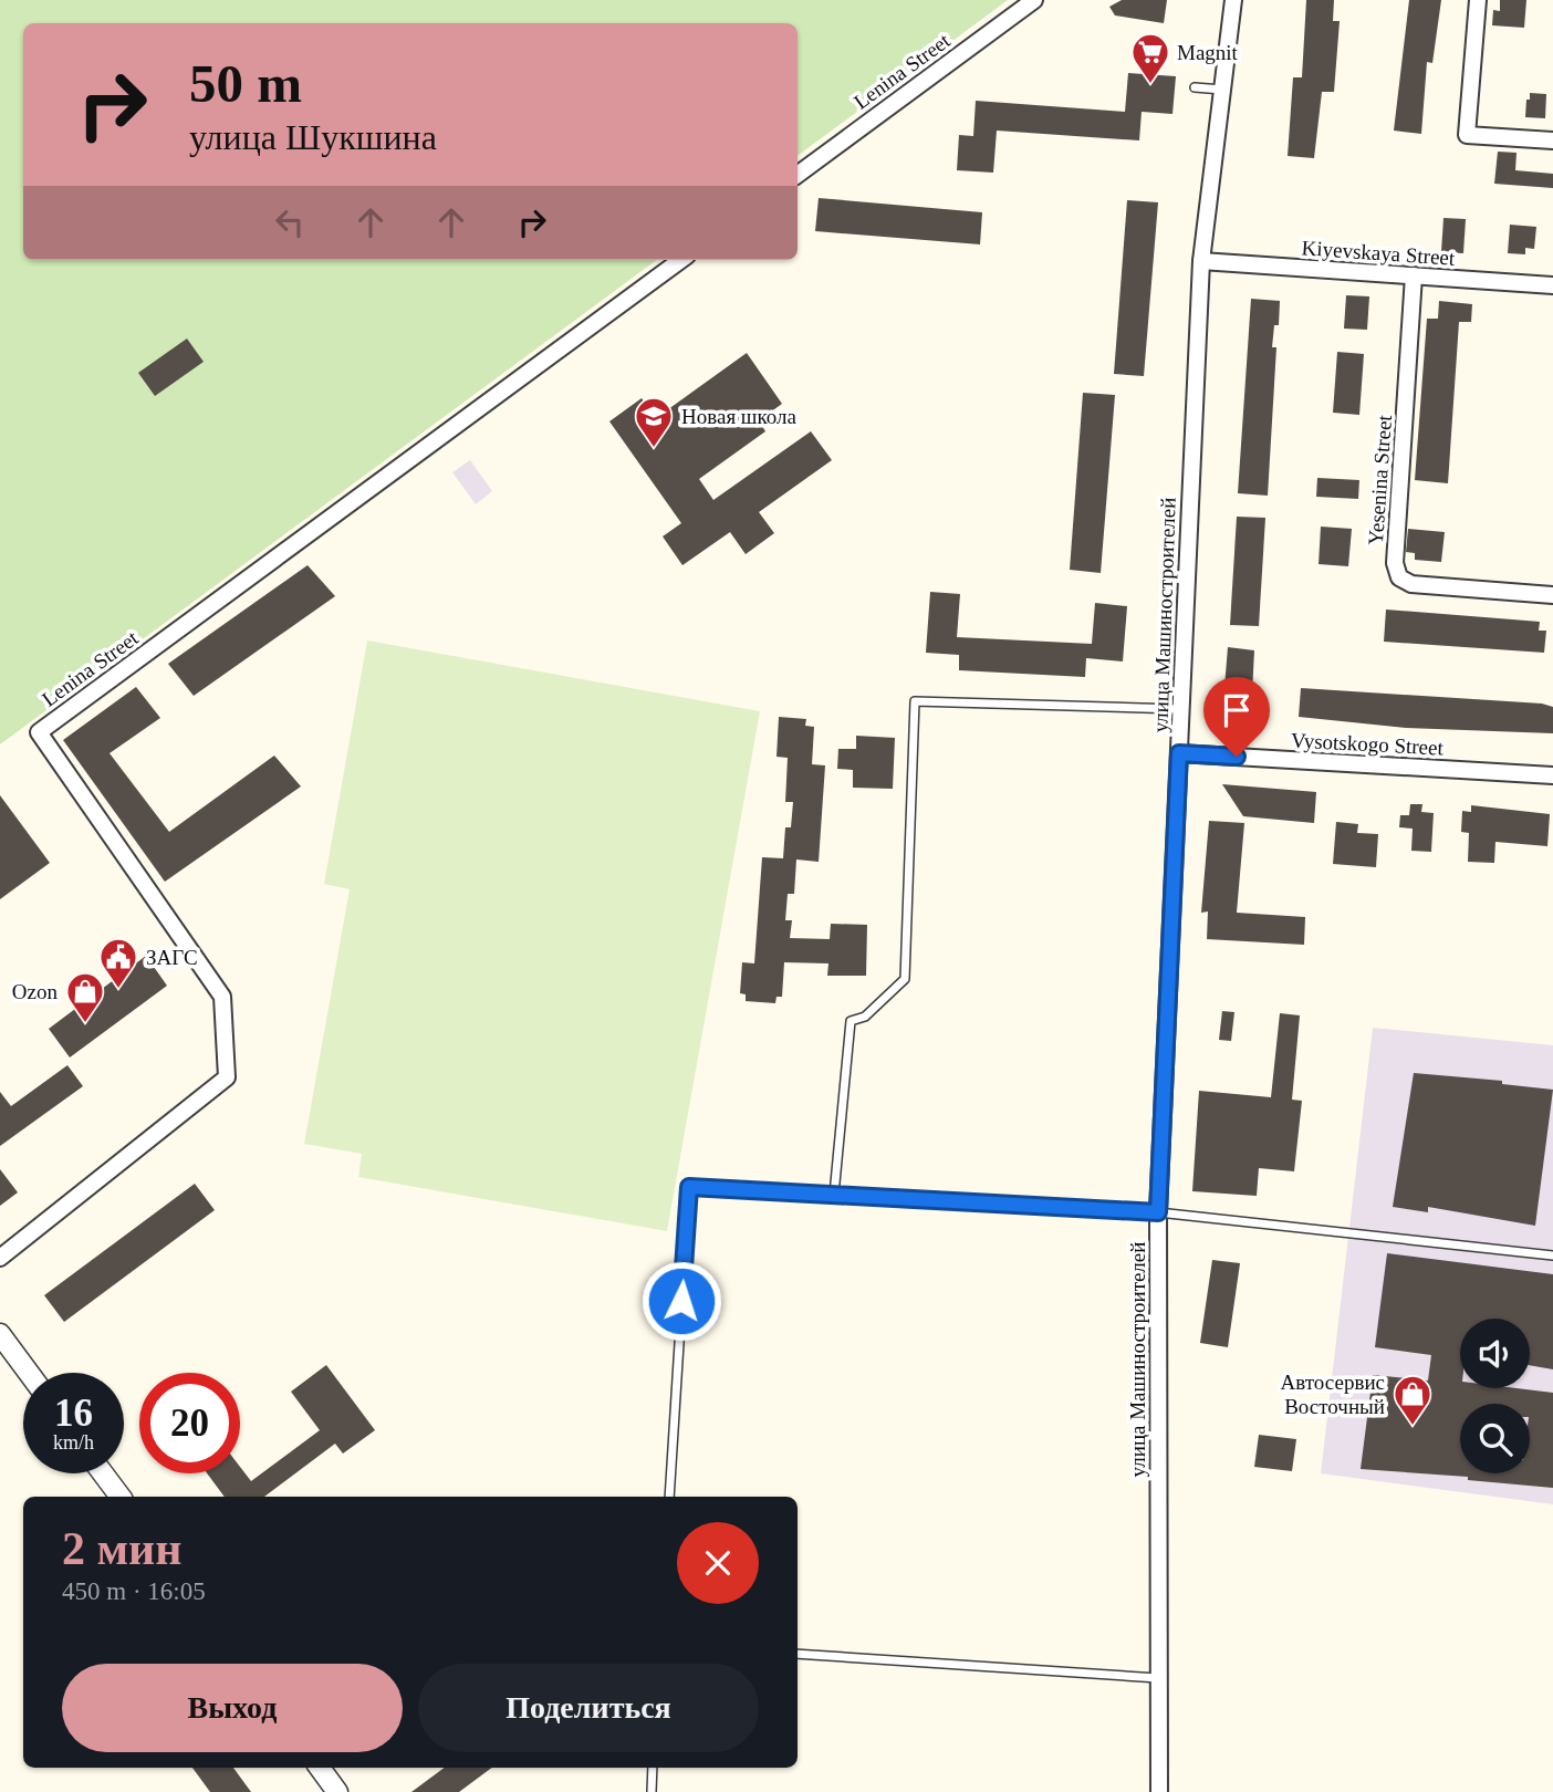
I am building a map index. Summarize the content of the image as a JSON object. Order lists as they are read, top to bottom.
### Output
{
  "streets": {
    "street": [
      "Lenina Street",
      "Kiyevskaya Street",
      "Yesenina Street",
      "улица Машиностроителей",
      "Vysotskogo Street"
    ]
  },
  "crossings": [
    ["Kiyevskaya Street", "Yesenina Street"],
    ["Kiyevskaya Street", "улица Машиностроителей"],
    ["улица Машиностроителей", "Vysotskogo Street"]
  ],
  "places": {
    "supermarket": ["Magnit"],
    "school or university": ["Новая школа"],
    "public building": ["ЗАГС"],
    "shop": ["Ozon", "Автосервис Восточный"]
  },
  "page": {
    "turn": ["50 m", "улица Шукшина"],
    "speed": "16 km/h",
    "limit": "20",
    "heading": ["2 мин", "450 m · 16:05"],
    "buttons": ["Выход", "Поделиться"]
  }
}
